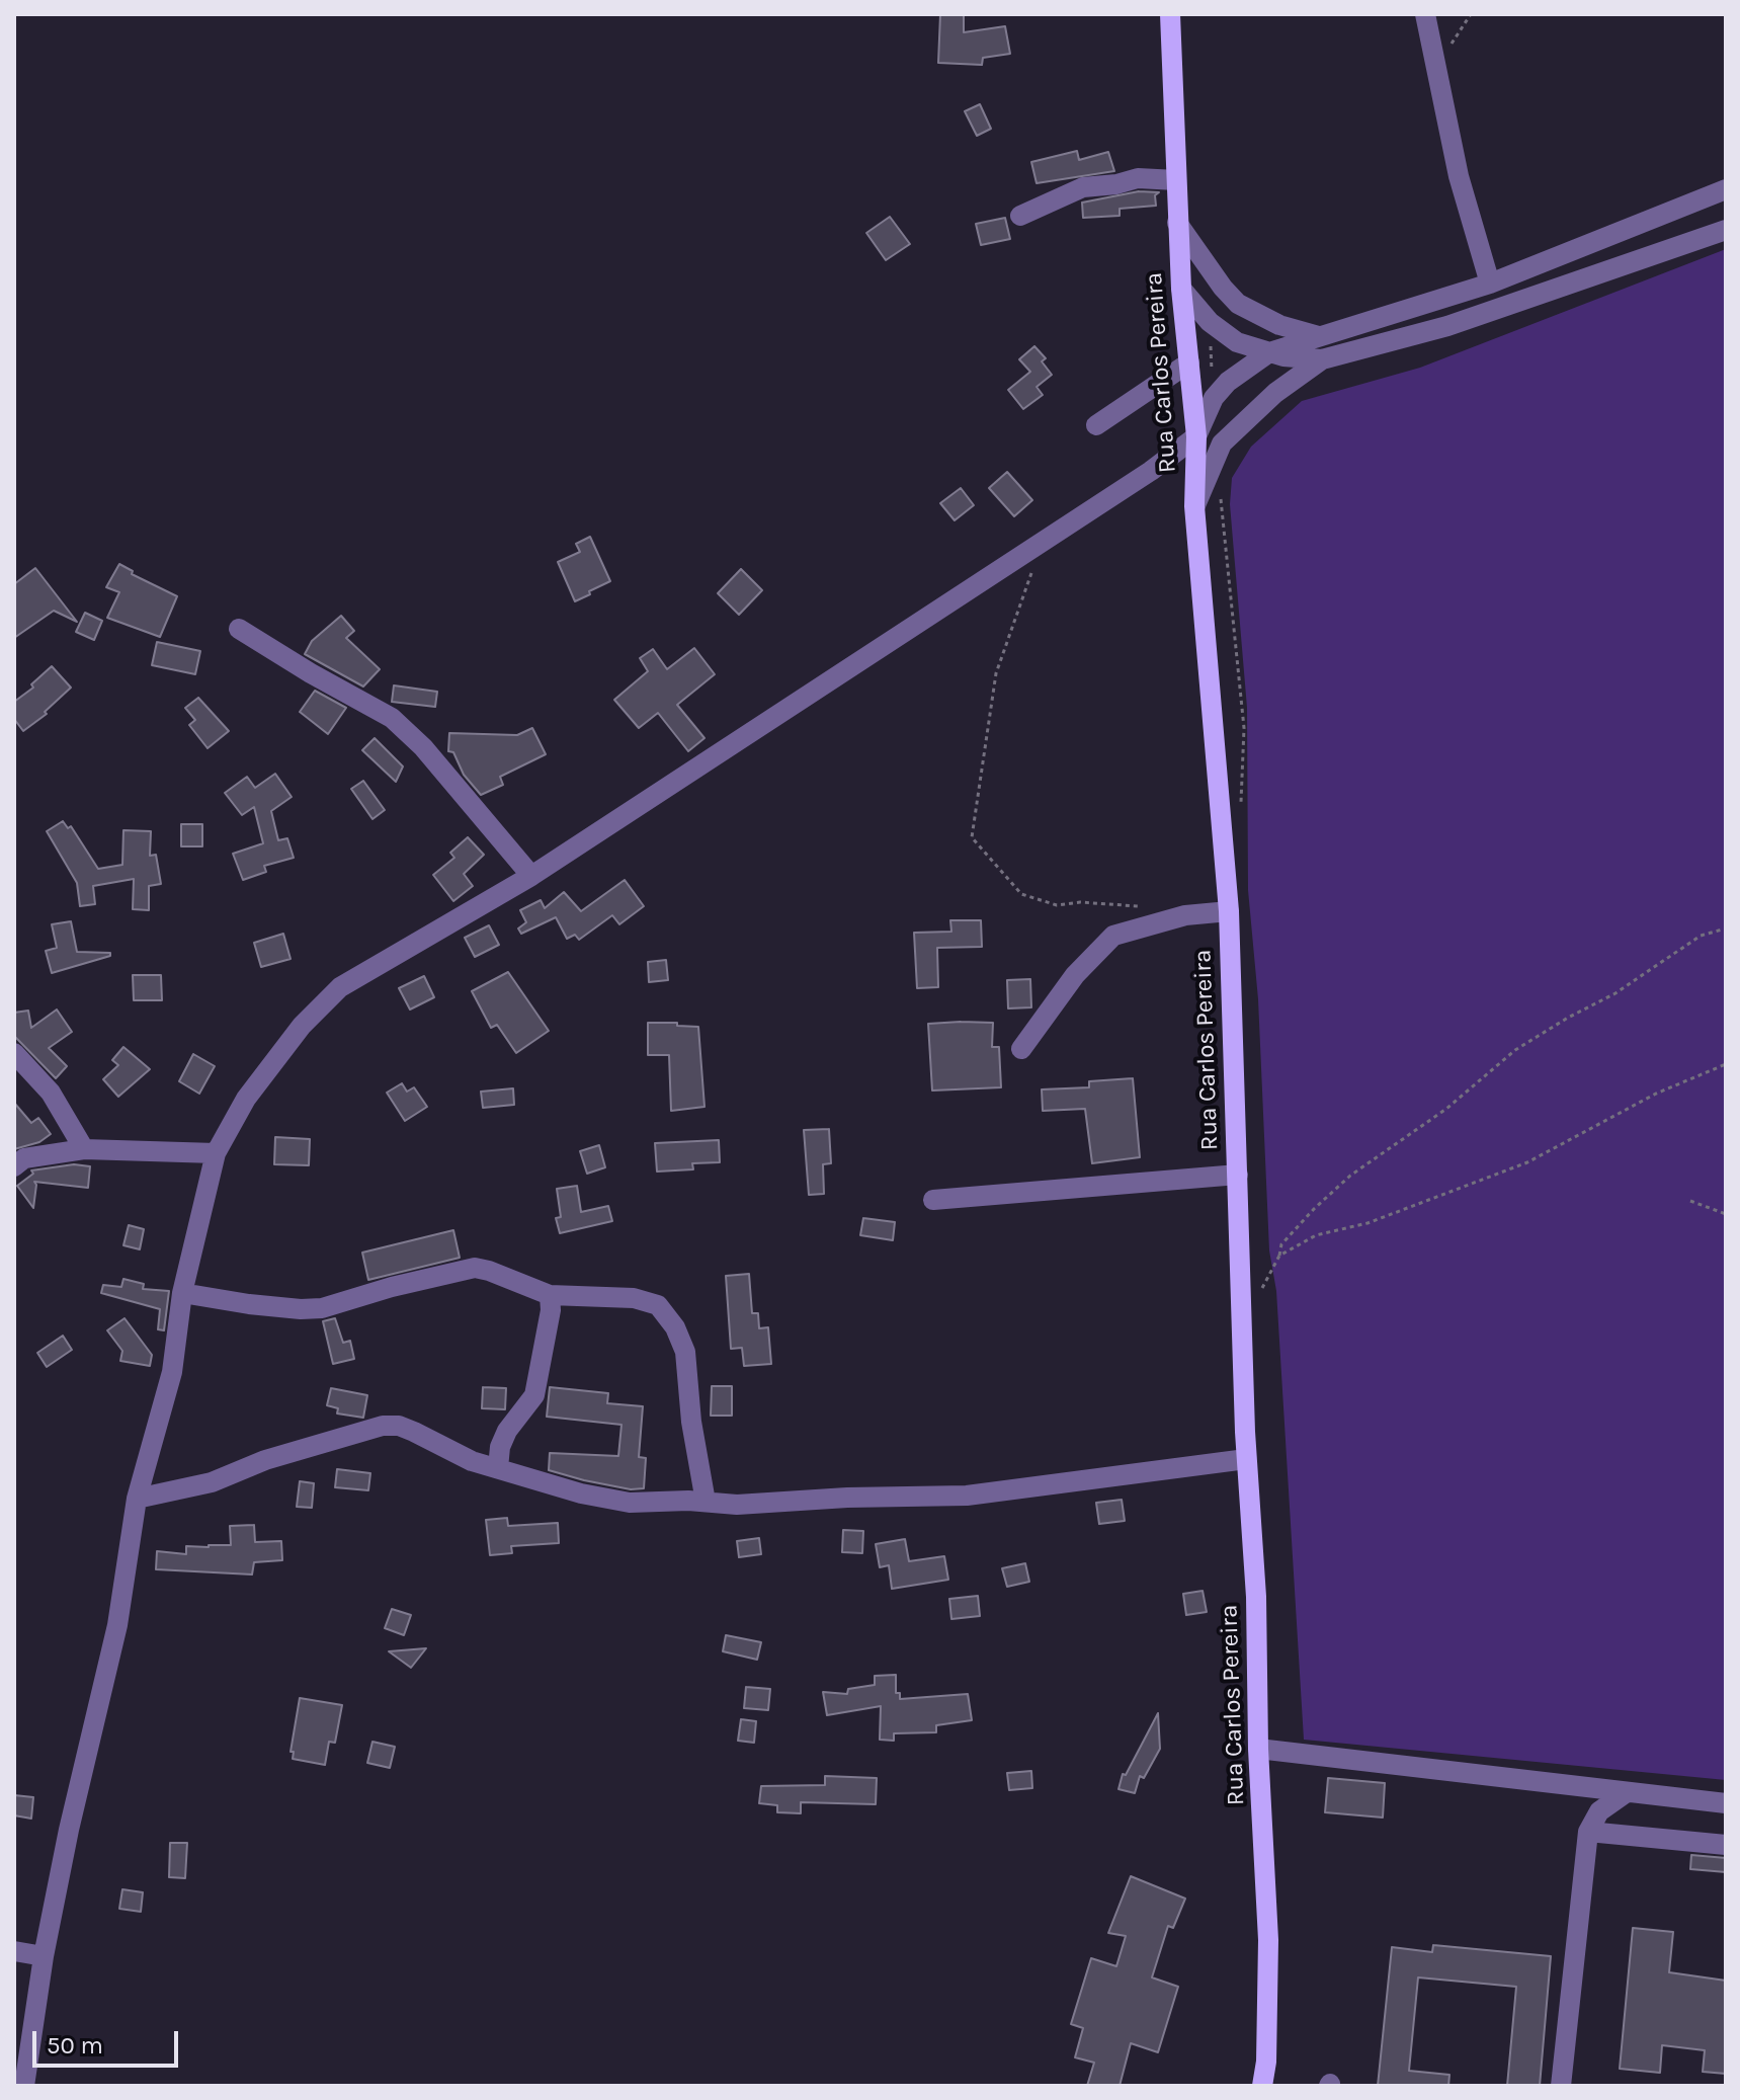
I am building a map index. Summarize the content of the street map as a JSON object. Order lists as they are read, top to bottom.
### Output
{
  "streets": {
    "main road": ["Rua Carlos Pereira"]
  },
  "scale_bar": "50 m"
}
